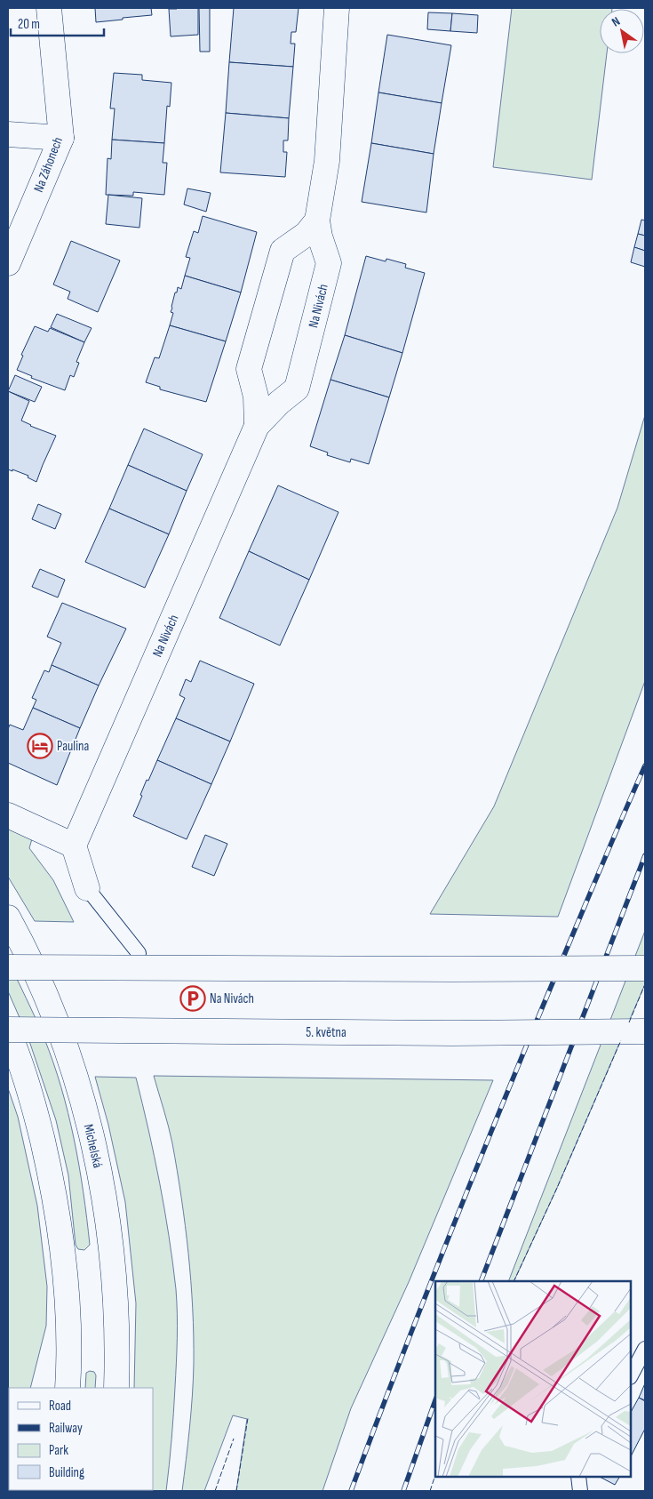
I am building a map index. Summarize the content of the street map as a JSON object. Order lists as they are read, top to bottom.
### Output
{
  "streets": {
    "main road": [
      "Na Záhonech",
      "Na Nivách",
      "5. května",
      "Michelská"
    ]
  },
  "places": {
    "hotel": ["Paulina"],
    "parking": ["Na Nivách"]
  },
  "legend": [
    "Road",
    "Railway",
    "Park",
    "Building"
  ],
  "scale_bar": "20 m",
  "north": "top left"
}
